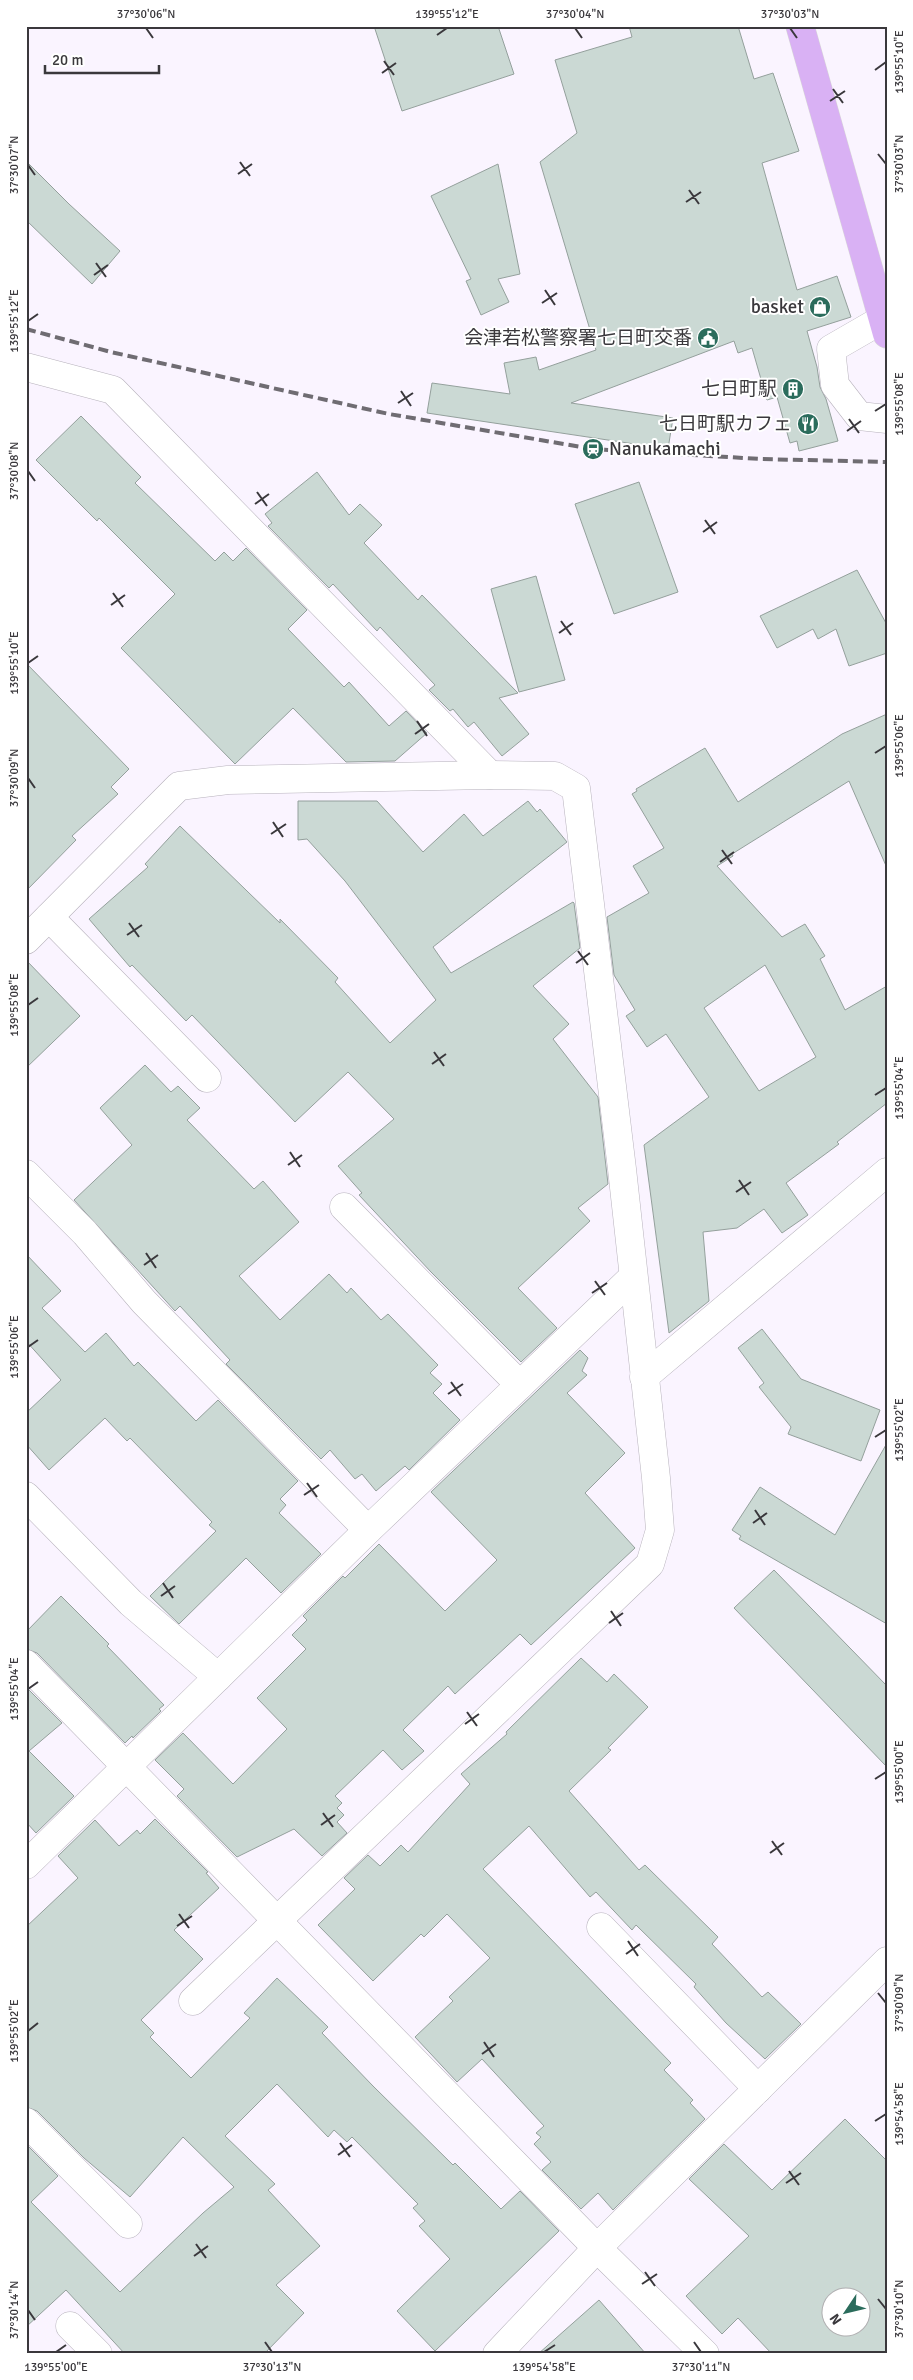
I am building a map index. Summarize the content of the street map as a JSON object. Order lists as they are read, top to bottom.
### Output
{
  "places": {
    "shop": ["basket"],
    "public building": ["会津若松警察署七日町交番"],
    "building": ["七日町駅"],
    "restaurant": ["七日町駅カフェ"],
    "station": ["Nanukamachi"]
  },
  "scale_bar": "20 m",
  "north": "bottom left",
  "coordinates": [
    "37°30'06\"N",
    "139°55'12\"E",
    "37°30'04\"N",
    "37°30'03\"N",
    "139°55'10\"E",
    "37°30'07\"N",
    "139°55'08\"E",
    "37°30'08\"N",
    "139°55'06\"E",
    "37°30'09\"N",
    "139°55'04\"E",
    "139°55'02\"E",
    "139°55'00\"E",
    "139°54'58\"E",
    "37°30'10\"N",
    "37°30'14\"N",
    "37°30'13\"N",
    "37°30'11\"N"
  ]
}
